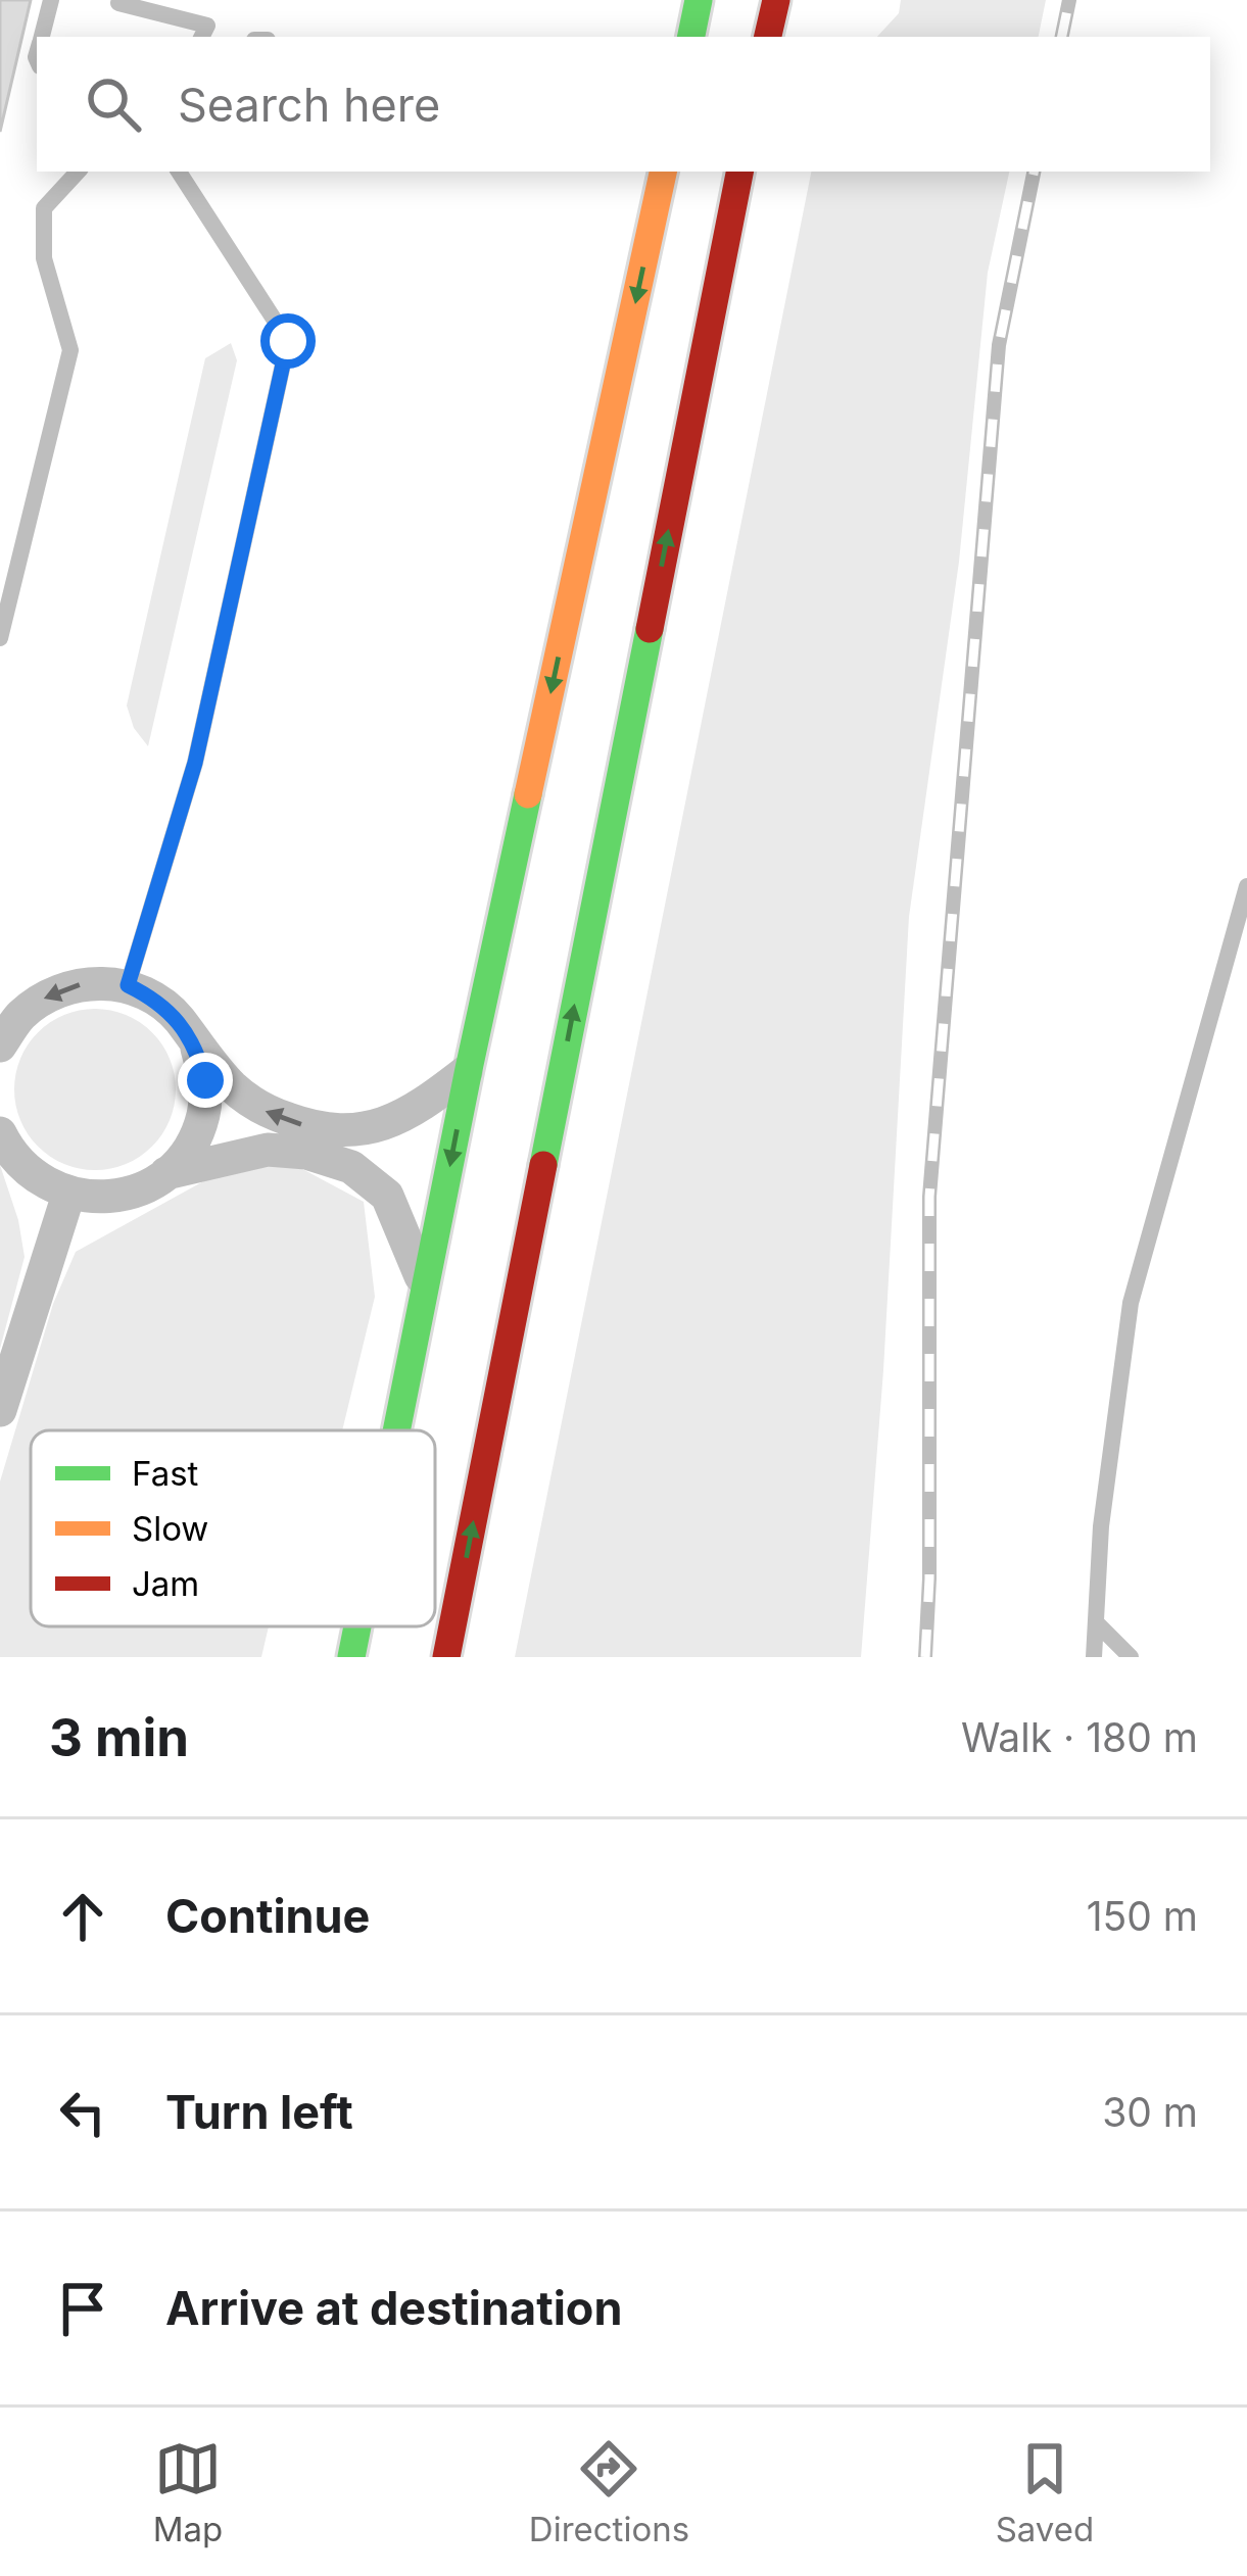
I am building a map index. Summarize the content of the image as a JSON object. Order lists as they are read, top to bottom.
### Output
{
  "legend": ["Fast", "Slow", "Jam"],
  "page": {
    "search": "Search here",
    "heading": ["3 min", "Walk · 180 m"],
    "list": [
      ["Continue", "150 m"],
      ["Turn left", "30 m"],
      "Arrive at destination"
    ],
    "nav": ["Map", "Directions", "Saved"]
  }
}
